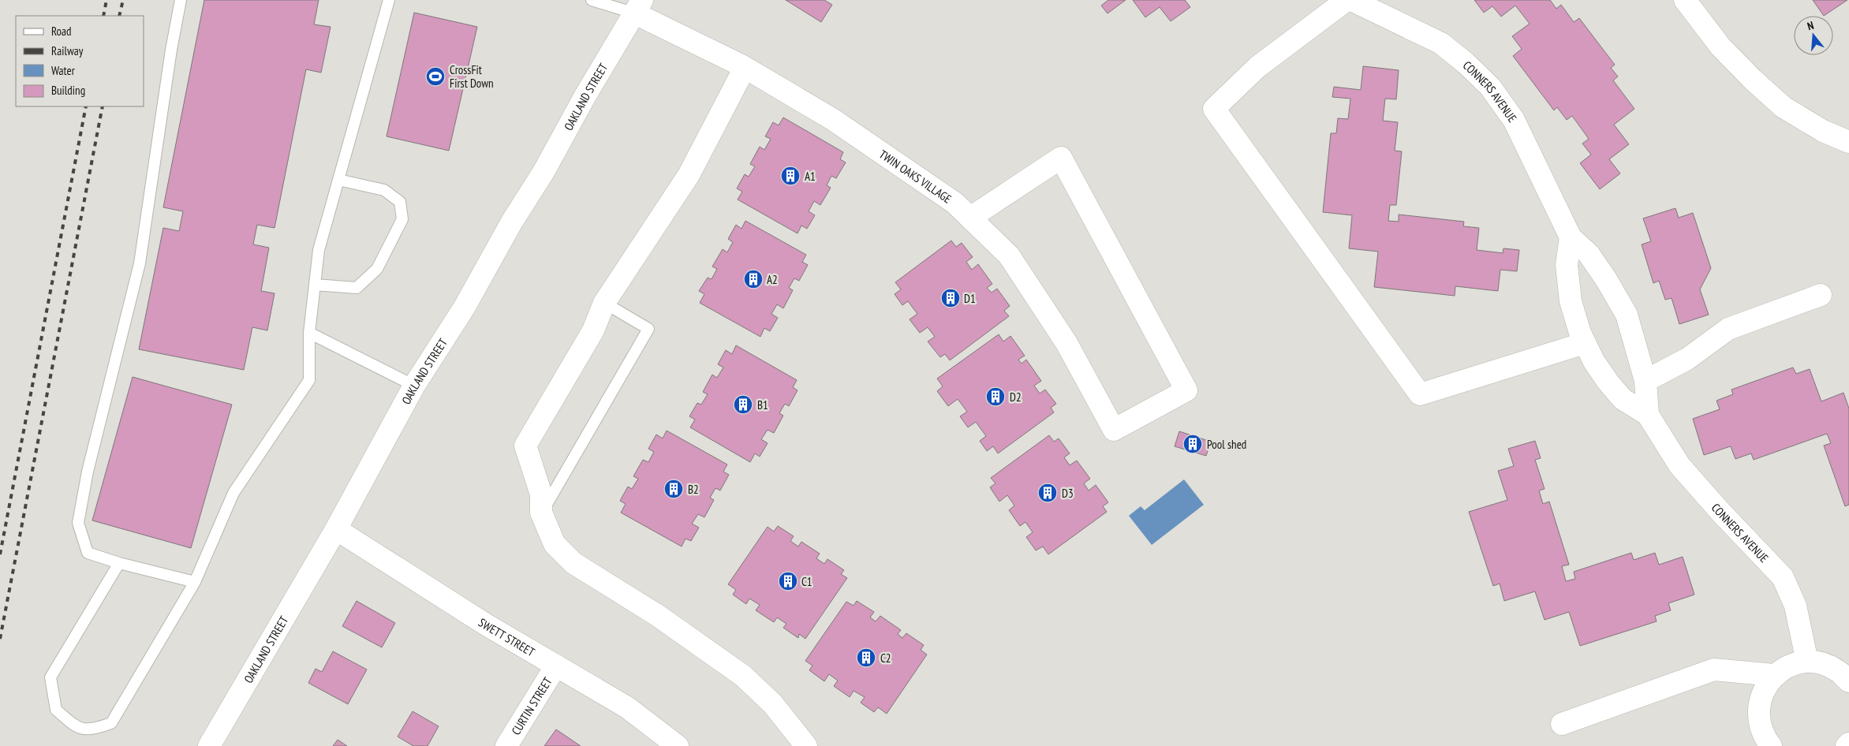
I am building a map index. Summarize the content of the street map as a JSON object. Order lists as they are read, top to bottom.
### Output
{
  "streets": {
    "street": [
      "CONNERS AVENUE",
      "OAKLAND STREET",
      "TWIN OAKS VILLAGE",
      "SWETT STREET",
      "CURTIN STREET"
    ]
  },
  "crossings": [
    ["OAKLAND STREET", "TWIN OAKS VILLAGE"],
    ["OAKLAND STREET", "SWETT STREET"],
    ["SWETT STREET", "CURTIN STREET"]
  ],
  "places": {
    "sports": ["CrossFit First Down"],
    "building": [
      "A1",
      "A2",
      "D1",
      "D2",
      "B1",
      "Pool shed",
      "B2",
      "D3",
      "C1",
      "C2"
    ]
  },
  "legend": [
    "Road",
    "Railway",
    "Water",
    "Building"
  ],
  "north": "top"
}
